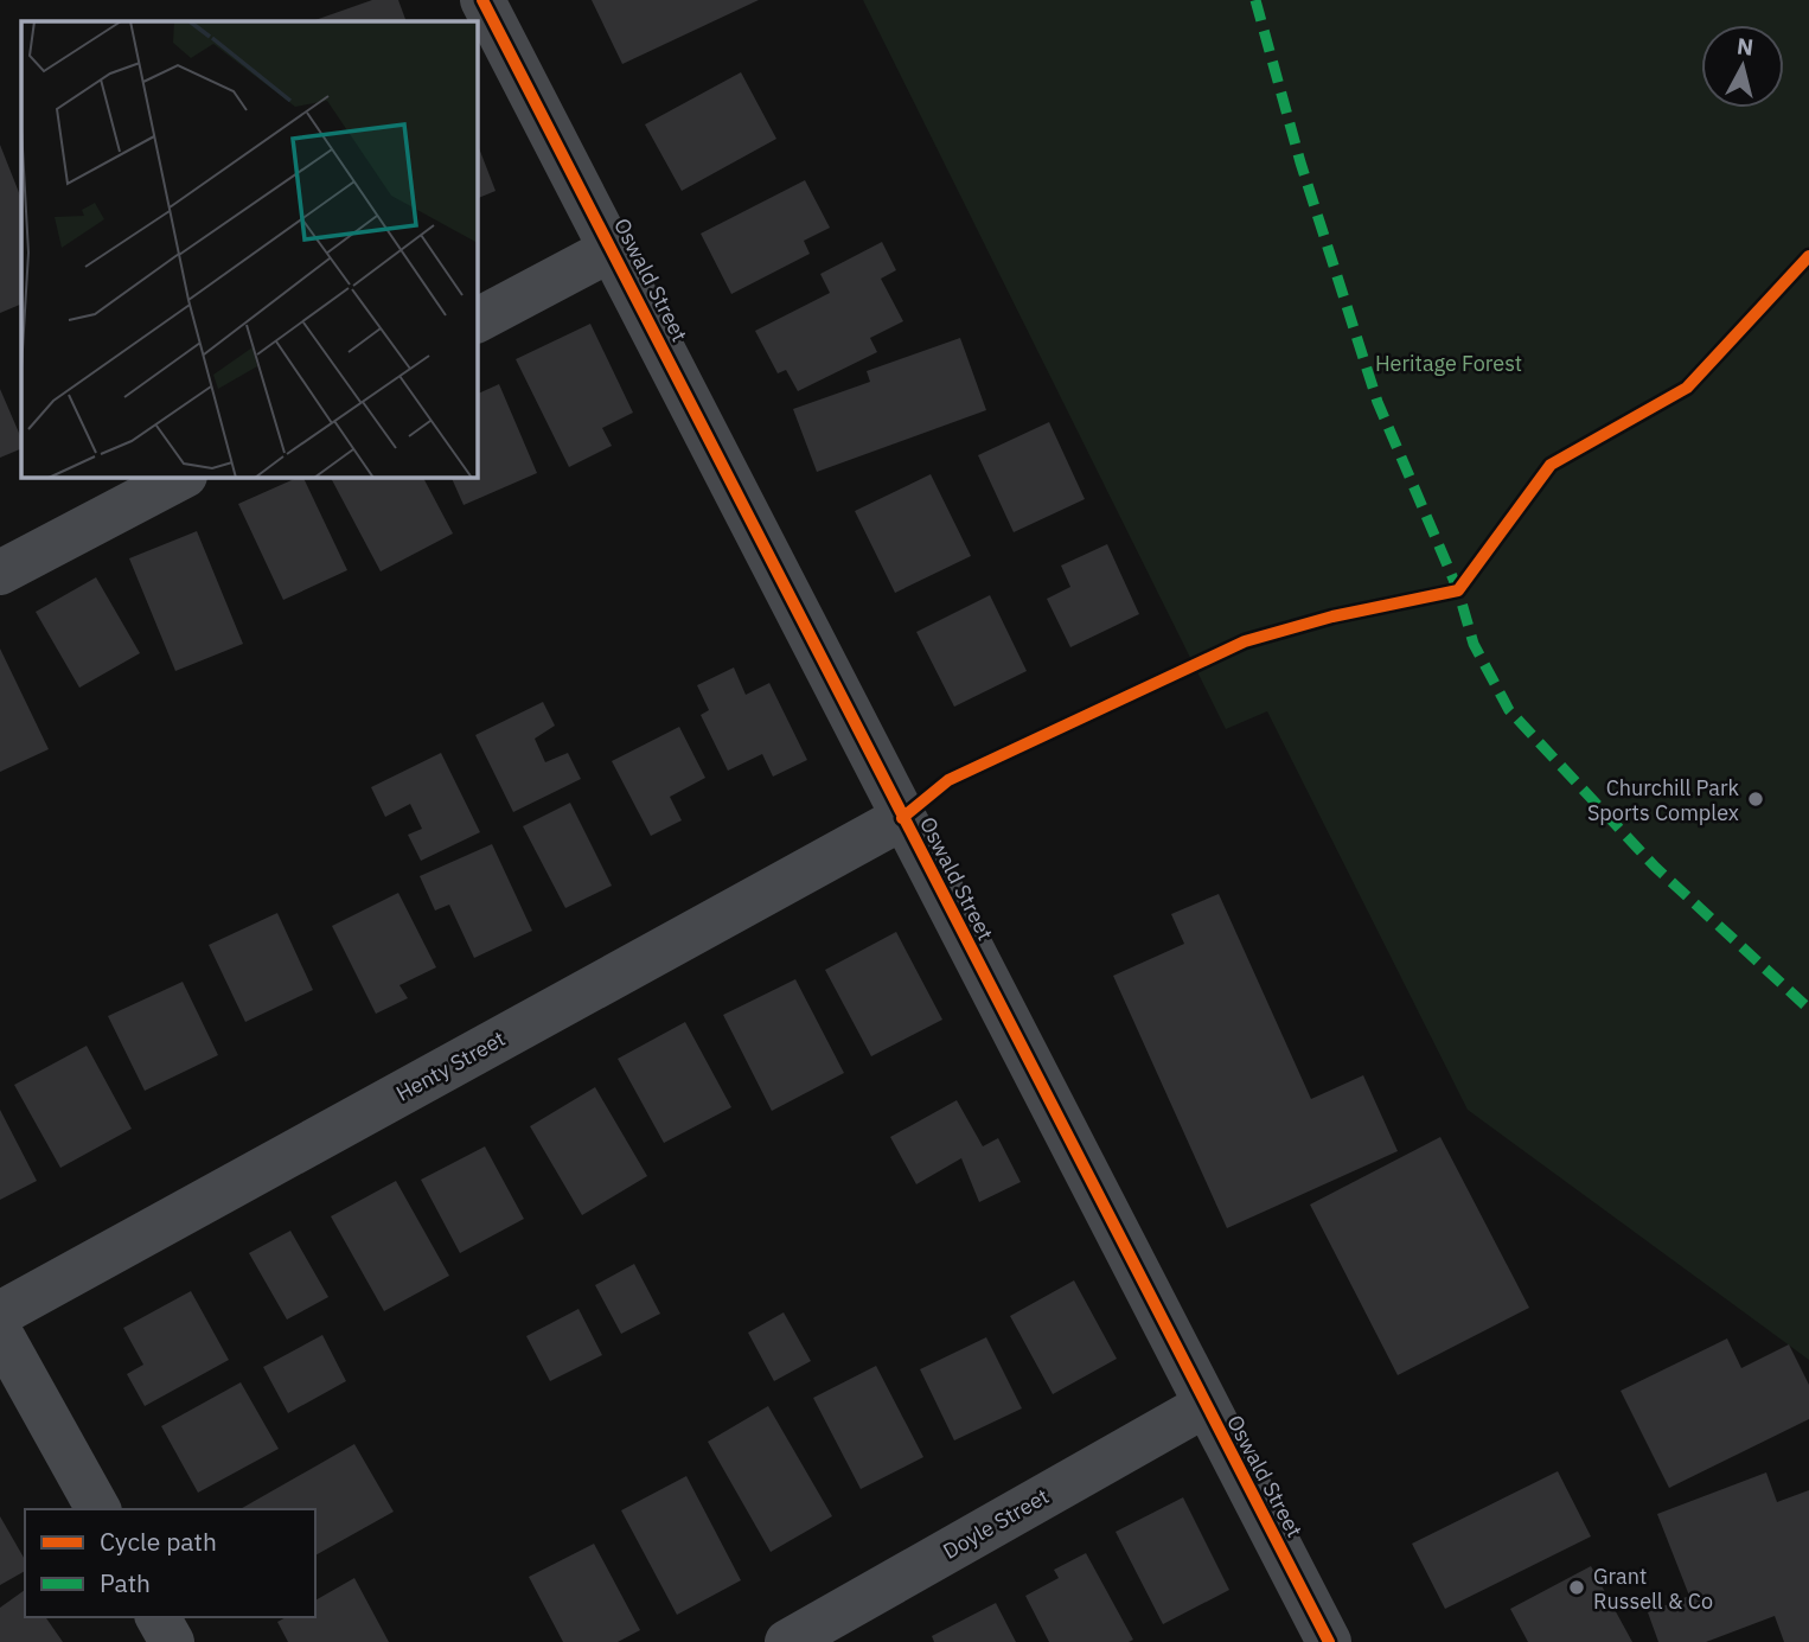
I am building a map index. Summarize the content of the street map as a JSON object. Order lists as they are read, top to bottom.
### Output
{
  "streets": {
    "street": ["Oswald Street", "Henty Street", "Doyle Street"]
  },
  "crossings": [
    ["Oswald Street", "Henty Street"],
    ["Oswald Street", "Doyle Street"]
  ],
  "parks": ["Heritage Forest"],
  "places": ["Churchill Park Sports Complex", "Grant Russell & Co"],
  "legend": ["Cycle path", "Path"],
  "north": "top"
}
